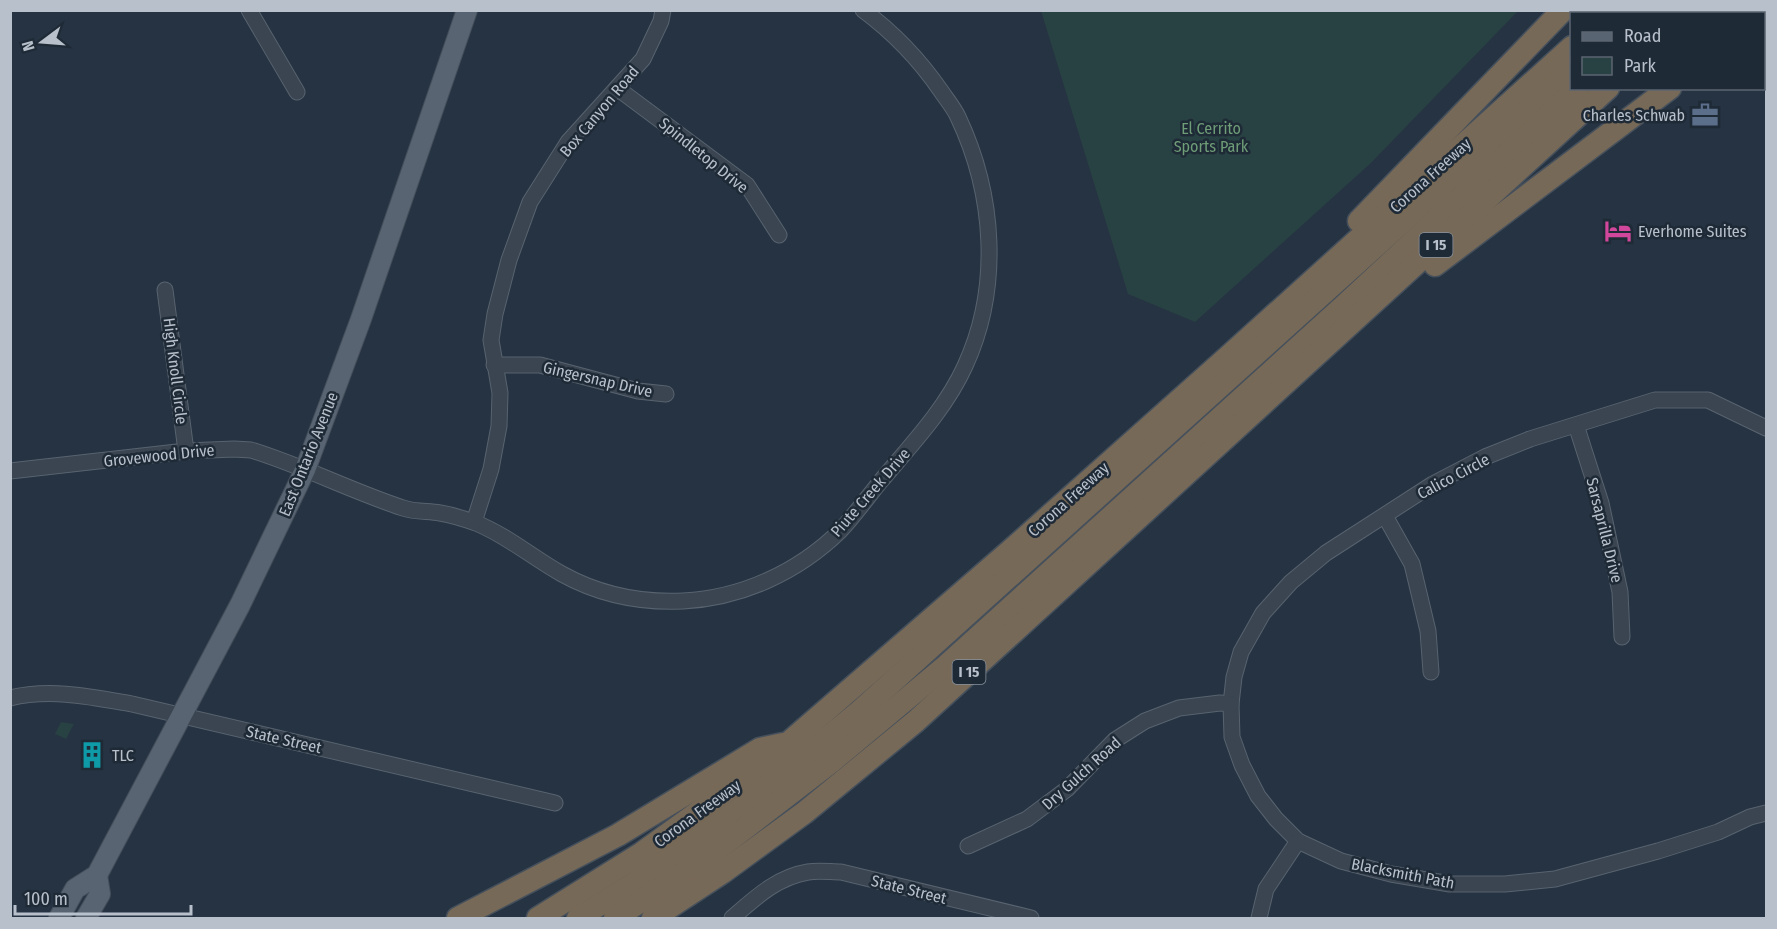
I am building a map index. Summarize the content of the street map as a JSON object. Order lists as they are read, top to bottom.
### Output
{
  "streets": {
    "highway": ["Corona Freeway", "I 15"],
    "main road": ["East Ontario Avenue"],
    "street": [
      "Box Canyon Road",
      "Spindletop Drive",
      "High Knoll Circle",
      "Gingersnap Drive",
      "Grovewood Drive",
      "Calico Circle",
      "Piute Creek Drive",
      "Sarsaprilla Drive",
      "State Street",
      "Dry Gulch Road",
      "Blacksmith Path"
    ]
  },
  "crossings": [
    ["Box Canyon Road", "Spindletop Drive"],
    ["Box Canyon Road", "Gingersnap Drive"],
    ["Box Canyon Road", "Piute Creek Drive"],
    ["High Knoll Circle", "Grovewood Drive"],
    ["East Ontario Avenue", "Grovewood Drive"],
    ["East Ontario Avenue", "Piute Creek Drive"],
    ["East Ontario Avenue", "State Street"],
    ["Grovewood Drive", "Piute Creek Drive"],
    ["Calico Circle", "Sarsaprilla Drive"],
    ["Calico Circle", "Dry Gulch Road"],
    ["Calico Circle", "Blacksmith Path"],
    ["Dry Gulch Road", "Blacksmith Path"]
  ],
  "parks": ["El Cerrito Sports Park"],
  "places": {
    "office": ["Charles Schwab"],
    "hotel": ["Everhome Suites"],
    "building": ["TLC"]
  },
  "legend": ["Road", "Park"],
  "scale_bar": "100 m",
  "north": "left"
}
